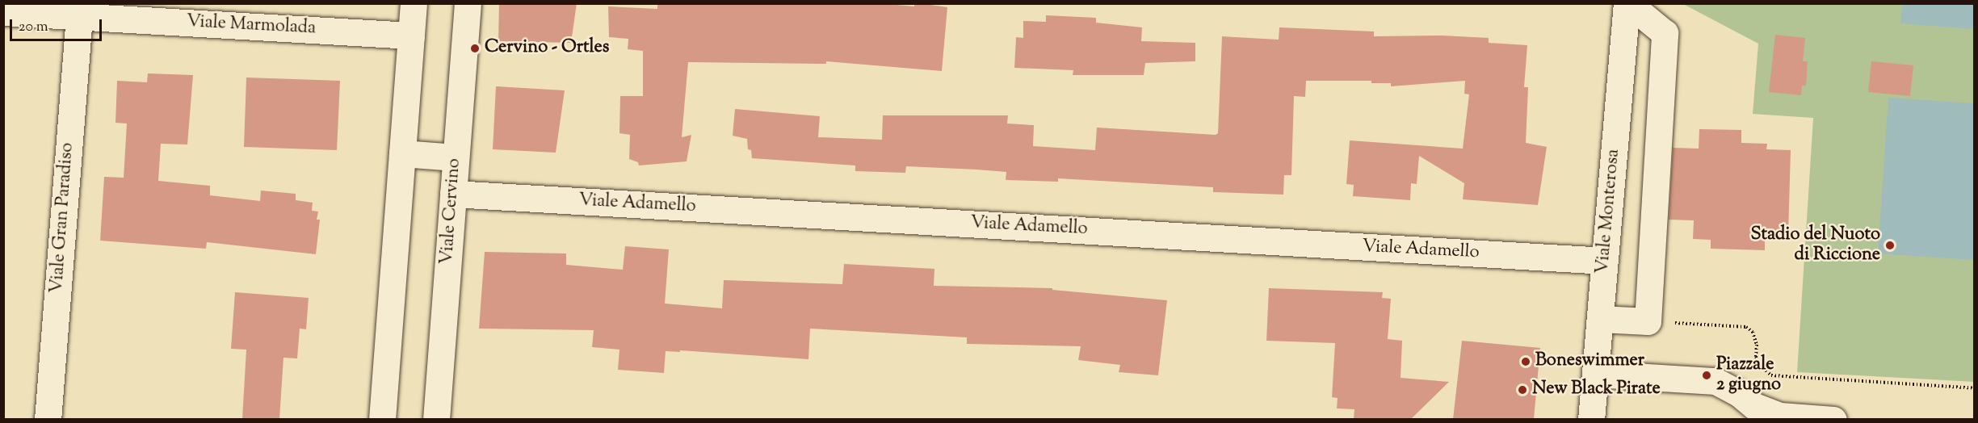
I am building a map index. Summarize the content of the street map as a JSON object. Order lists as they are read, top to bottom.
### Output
{
  "streets": {
    "street": [
      "Viale Marmolada",
      "Viale Adamello",
      "Viale Cervino",
      "Viale Monterosa",
      "Viale Gran Paradiso"
    ]
  },
  "crossings": [
    ["Viale Marmolada", "Viale Gran Paradiso"],
    ["Viale Adamello", "Viale Cervino"],
    ["Viale Adamello", "Viale Monterosa"]
  ],
  "places": [
    "Cervino - Ortles",
    "Stadio del Nuoto di Riccione",
    "Boneswimmer",
    "Piazzale 2 giugno",
    "New Black Pirate"
  ],
  "scale_bar": "20 m"
}
